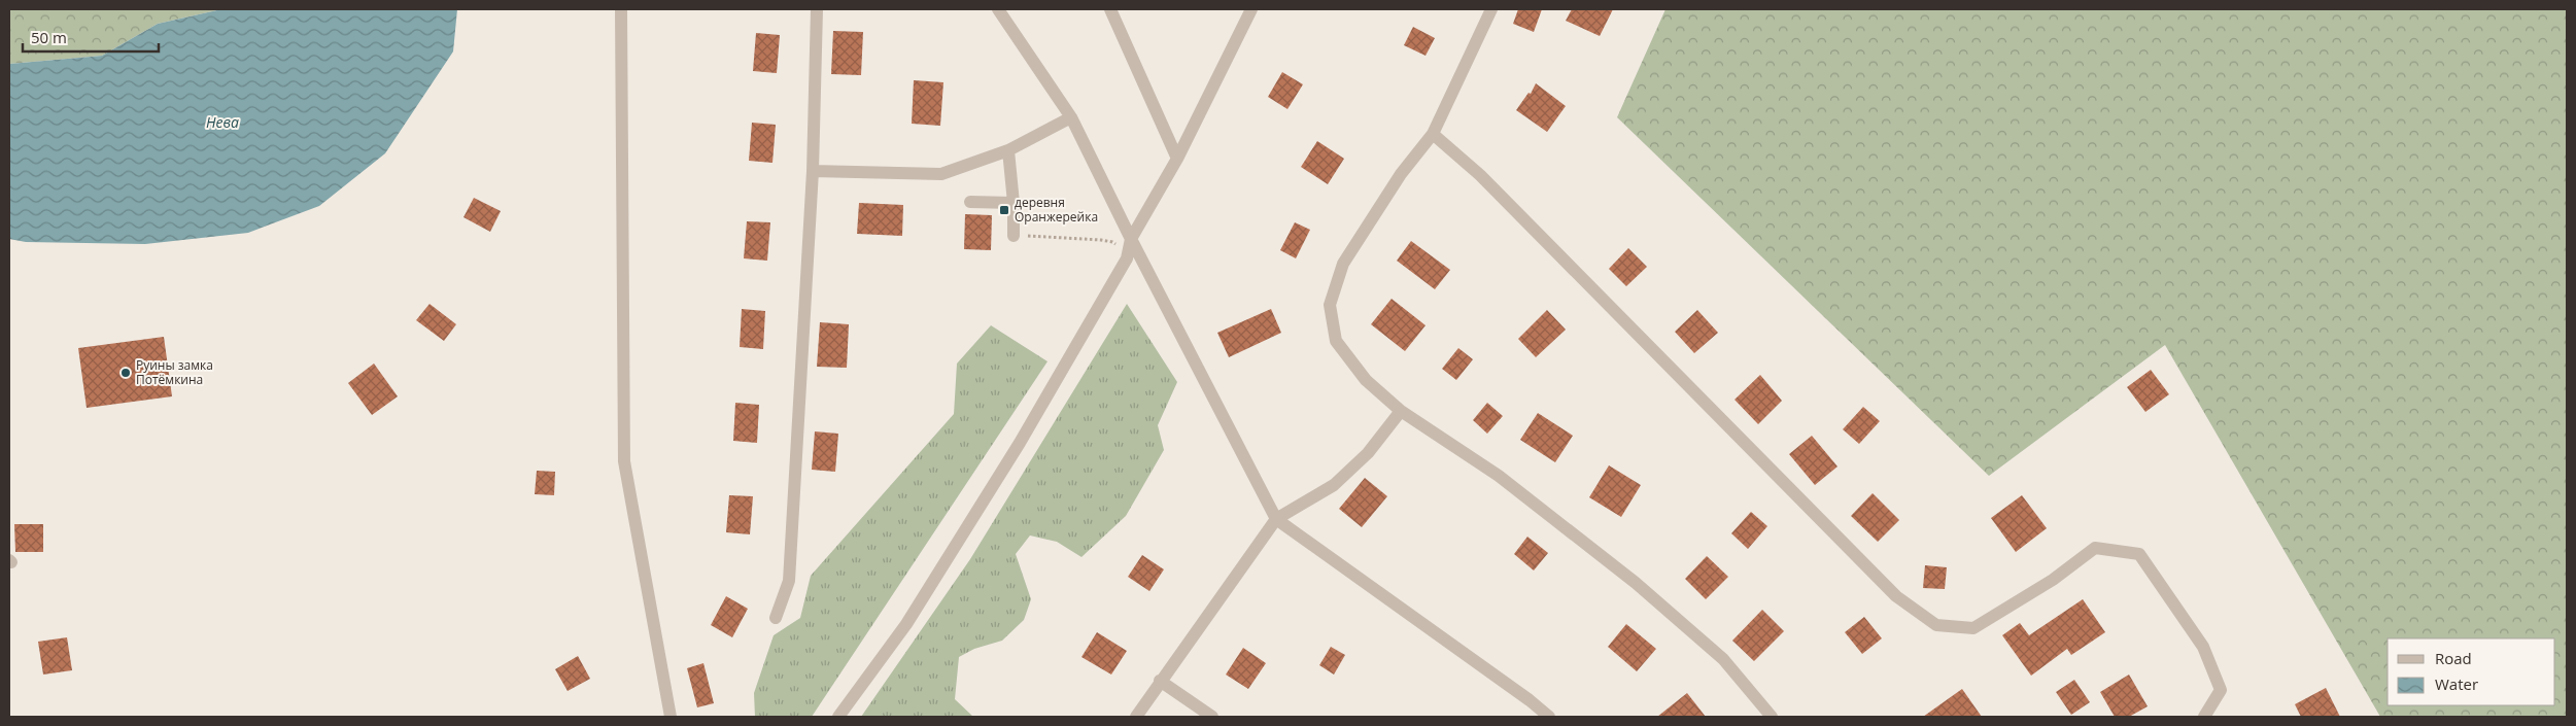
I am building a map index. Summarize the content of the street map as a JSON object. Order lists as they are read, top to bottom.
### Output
{
  "water": ["Нева"],
  "places": {
    "transit": ["деревня Оранжерейка"],
    "other": ["Руины замка Потёмкина"]
  },
  "legend": ["Road", "Water"],
  "scale_bar": "50 m"
}
